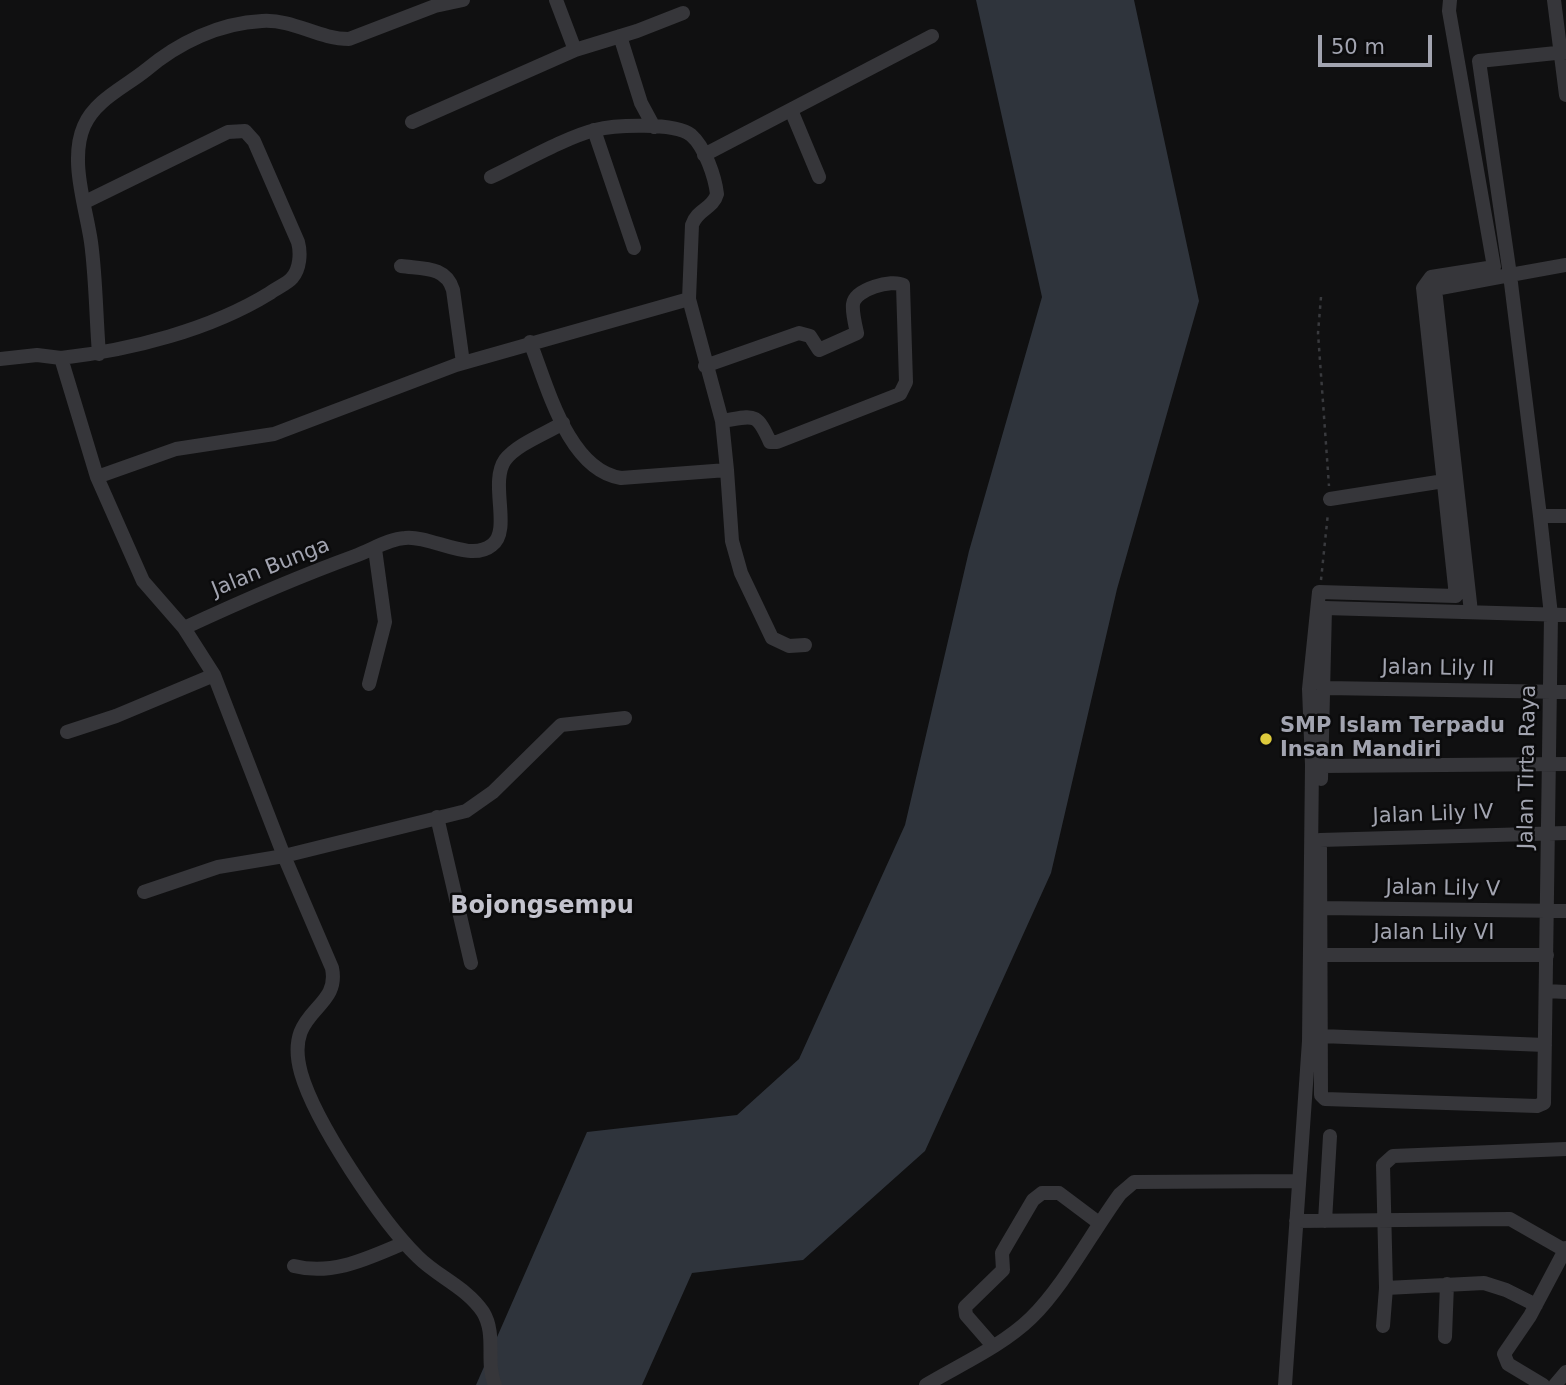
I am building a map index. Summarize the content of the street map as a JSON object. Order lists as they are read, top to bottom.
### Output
{
  "streets": {
    "street": [
      "Jalan Bunga",
      "Jalan Lily II",
      "Jalan Tirta Raya",
      "Jalan Lily IV",
      "Jalan Lily V",
      "Jalan Lily VI"
    ]
  },
  "crossings": [
    ["Jalan Lily II", "Jalan Tirta Raya"],
    ["Jalan Tirta Raya", "Jalan Lily IV"],
    ["Jalan Tirta Raya", "Jalan Lily V"],
    ["Jalan Tirta Raya", "Jalan Lily VI"]
  ],
  "districts": ["Bojongsempu"],
  "places": ["SMP Islam Terpadu Insan Mandiri"],
  "scale_bar": "50 m"
}
